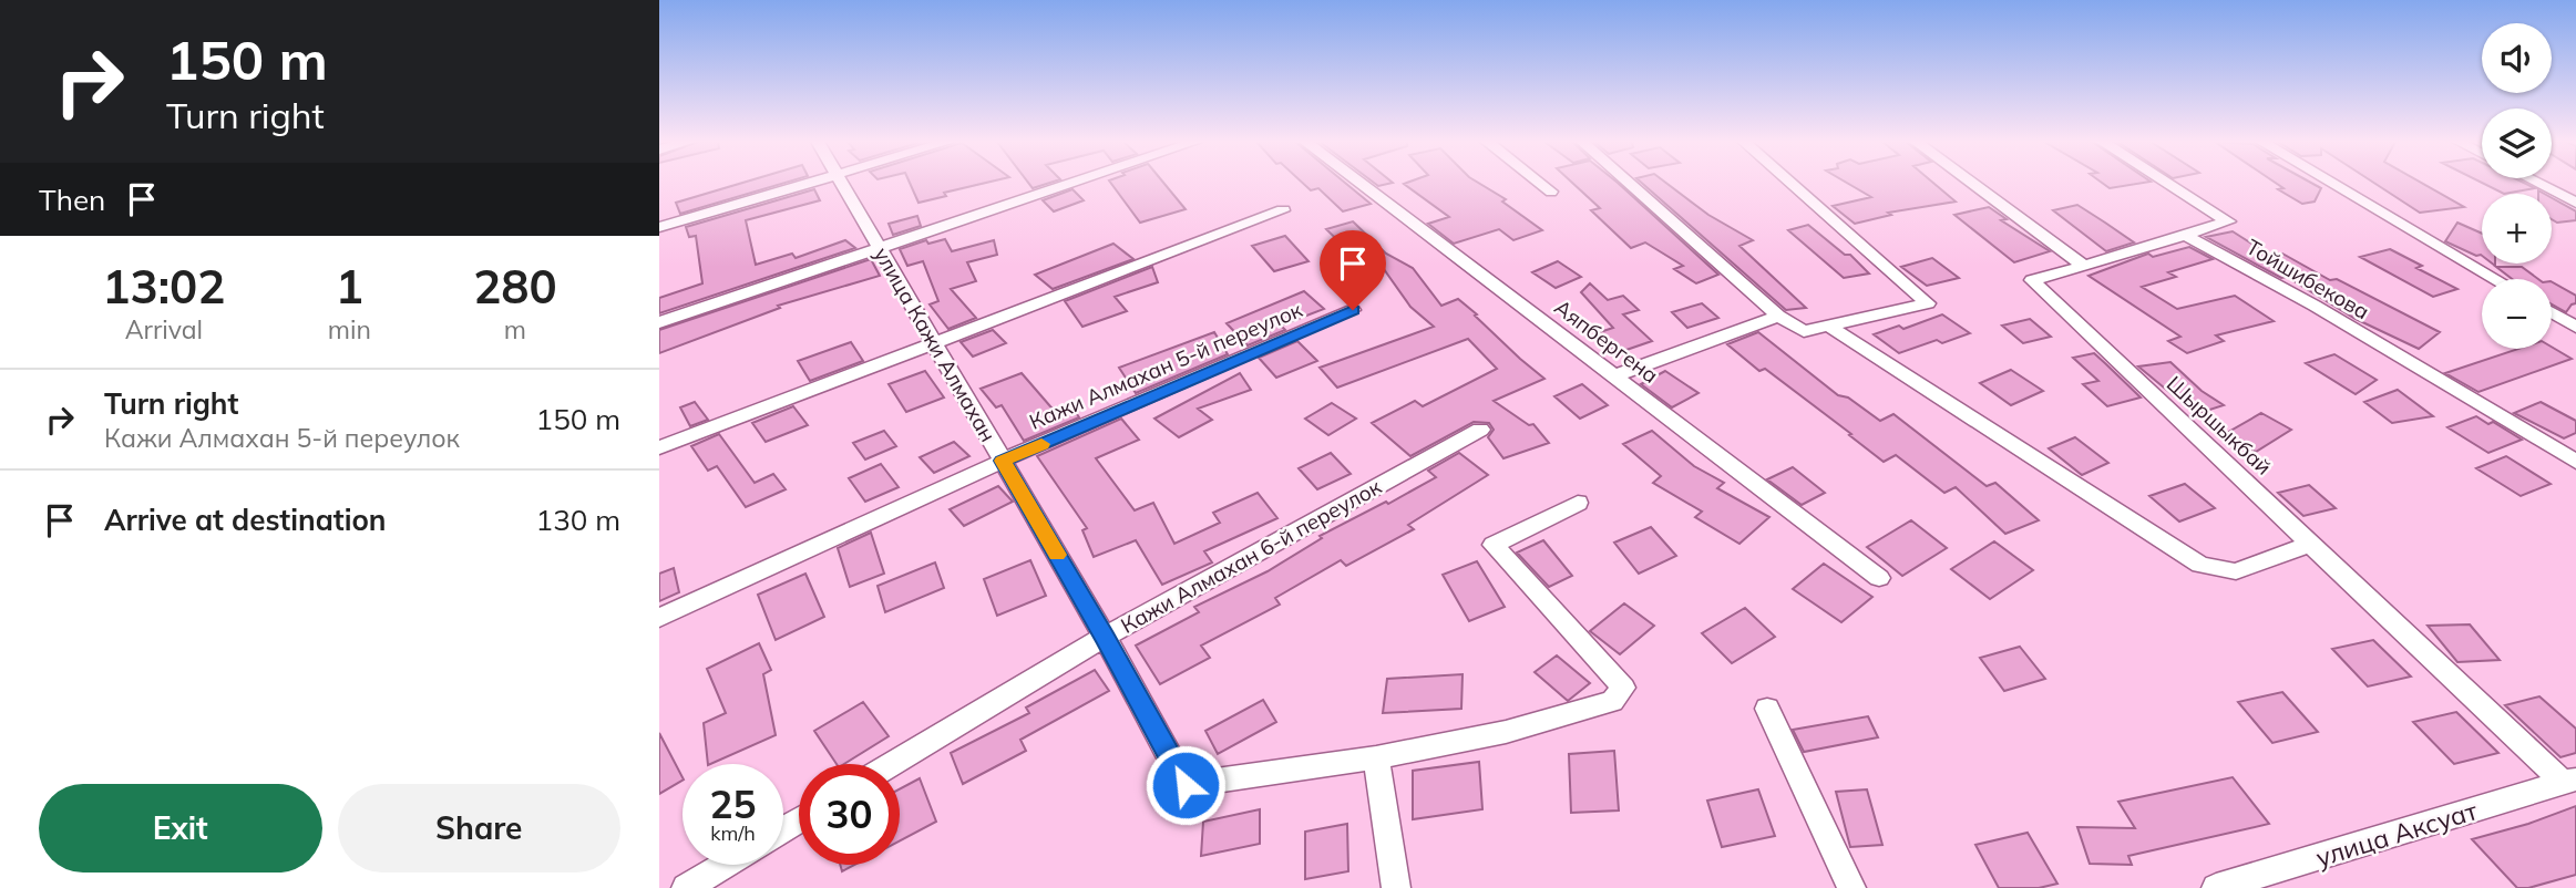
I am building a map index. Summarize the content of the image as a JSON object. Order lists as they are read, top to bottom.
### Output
{
  "streets": {
    "street": [
      "Тойшибекова",
      "Аяпбергена",
      "улица Кажи Алмахан",
      "Кажи Алмахан 5-й переулок",
      "Шыршыкбай",
      "Кажи Алмахан 6-й переулок",
      "улица Аксуат"
    ]
  },
  "crossings": [
    ["улица Кажи Алмахан", "Кажи Алмахан 5-й переулок"],
    ["улица Кажи Алмахан", "Кажи Алмахан 6-й переулок"],
    ["Шыршыкбай", "улица Аксуат"]
  ],
  "page": {
    "turn": ["150 m", "Turn right"],
    "map_buttons": ["+", "−"],
    "then": "Then",
    "eta": [
      "13:02",
      "Arrival",
      "1",
      "min",
      "280",
      "m"
    ],
    "list": [
      {
        "name": "Turn right",
        "note": "Кажи Алмахан 5-й переулок",
        "value": "150 m"
      },
      {
        "name": "Arrive at destination",
        "value": "130 m"
      }
    ],
    "speed": "25 km/h",
    "limit": "30",
    "buttons": ["Exit", "Share"]
  }
}
